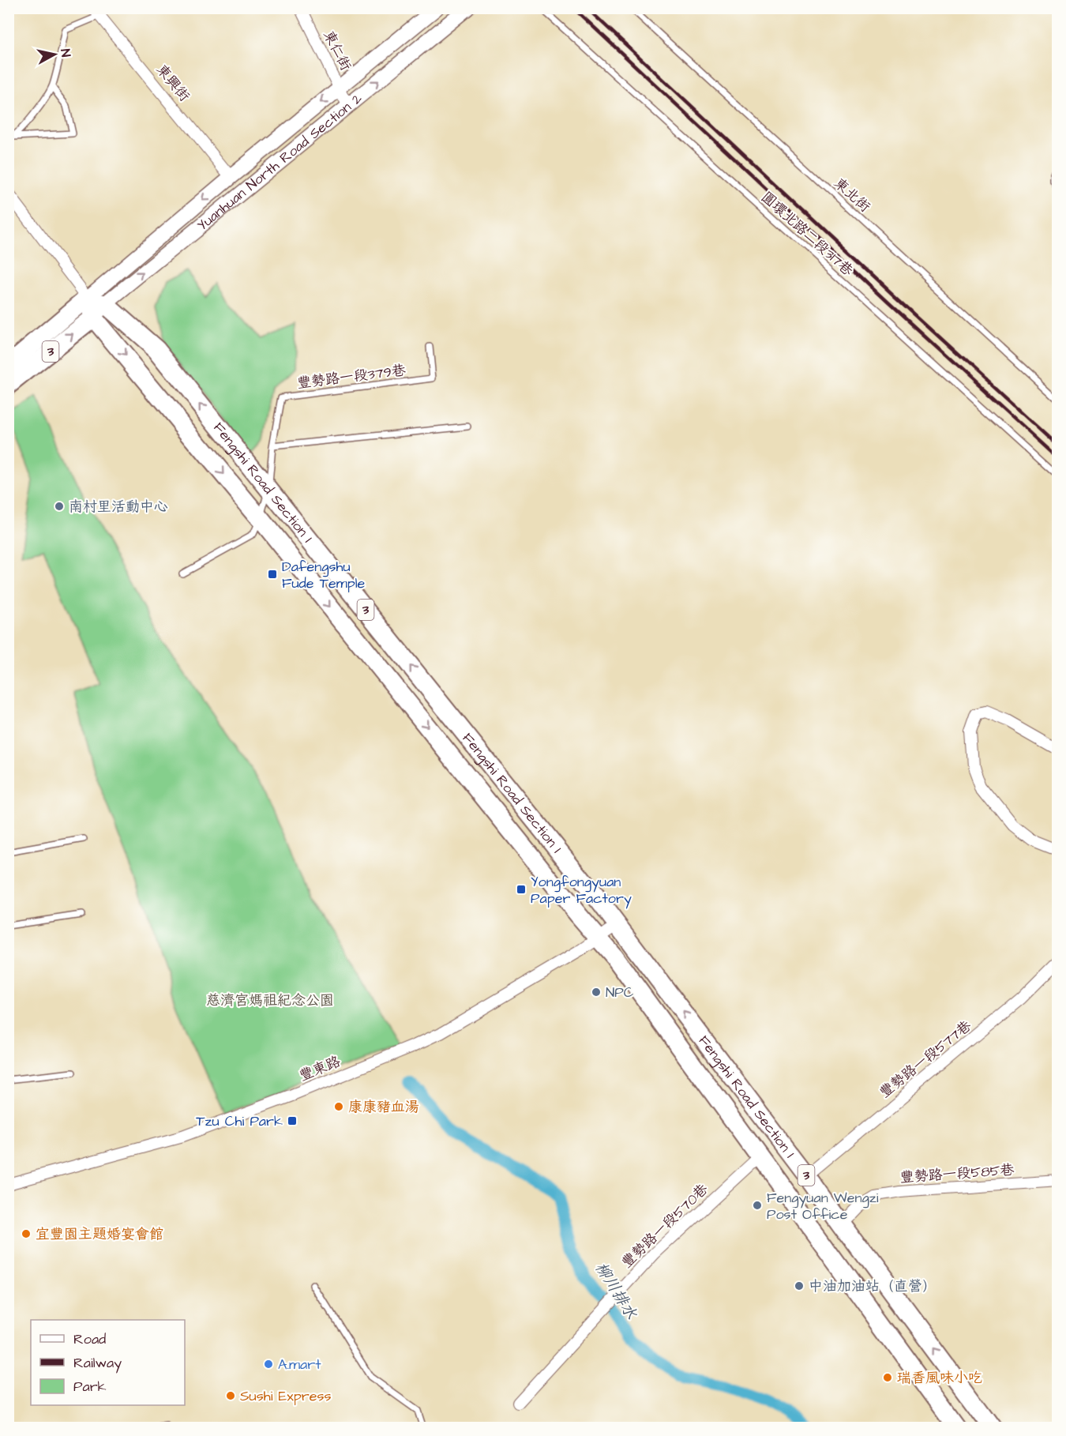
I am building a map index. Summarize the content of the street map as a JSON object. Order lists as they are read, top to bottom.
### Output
{
  "streets": {
    "main road": ["3", "Fengshi Road Section 1"],
    "street": [
      "東仁街",
      "東興街",
      "Yuanhuan North Road Section 2",
      "豐勢路一段577巷",
      "豐東路",
      "豐勢路一段585巷",
      "豐勢路一段570巷"
    ],
    "lane": ["東北街", "圓環北路二段317巷", "豐勢路一段379巷"]
  },
  "crossings": [
    ["東仁街", "Yuanhuan North Road Section 2"],
    ["東興街", "Yuanhuan North Road Section 2"],
    ["Yuanhuan North Road Section 2", "3"],
    ["Yuanhuan North Road Section 2", "Fengshi Road Section 1"],
    ["3", "Fengshi Road Section 1"],
    ["豐勢路一段379巷", "Fengshi Road Section 1"],
    ["Fengshi Road Section 1", "豐勢路一段577巷"],
    ["Fengshi Road Section 1", "豐東路"],
    ["Fengshi Road Section 1", "豐勢路一段585巷"],
    ["Fengshi Road Section 1", "豐勢路一段570巷"]
  ],
  "water": ["柳川排水"],
  "parks": ["慈濟宮媽祖紀念公園"],
  "places": {
    "other": [
      "南村里活動中心",
      "NPC",
      "康康豬血湯",
      "Fengyuan Wengzi Post Office",
      "宜豐園主題婚宴會館",
      "中油加油站（直營）",
      "A.mart",
      "瑞香風味小吃",
      "Sushi Express"
    ],
    "transit": ["Dafengshu Fude Temple", "Yongfongyuan Paper Factory", "Tzu Chi Park"]
  },
  "legend": ["Road", "Railway", "Park"],
  "north": "right"
}
